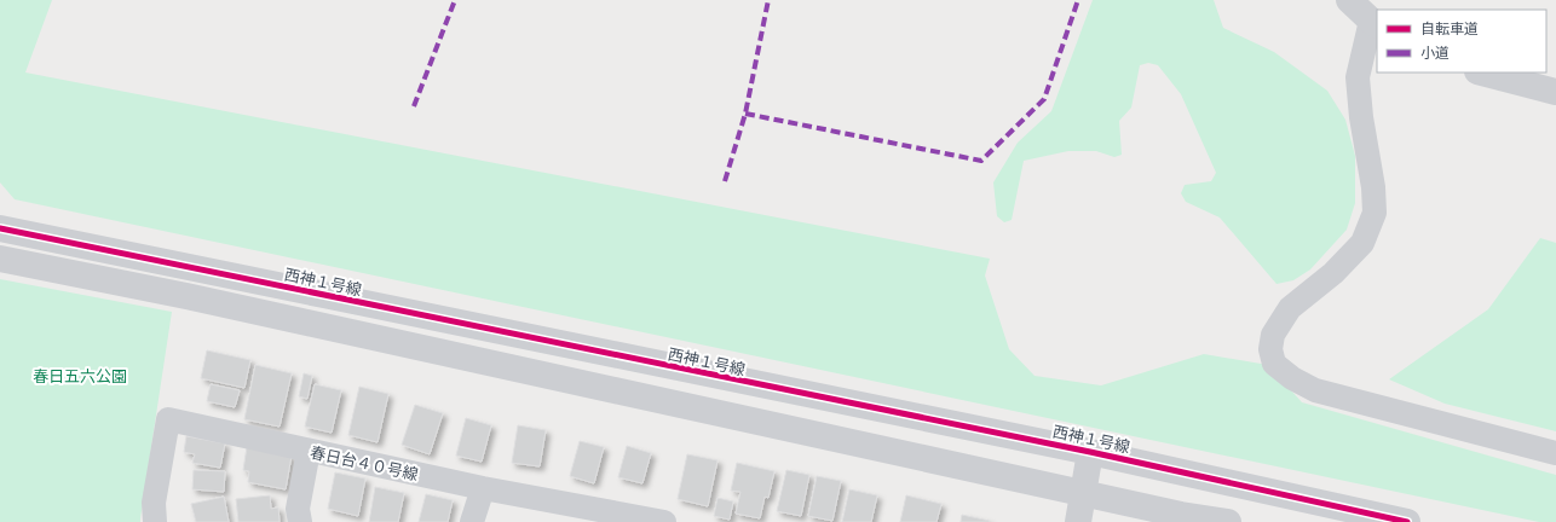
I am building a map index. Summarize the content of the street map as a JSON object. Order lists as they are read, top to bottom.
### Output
{
  "streets": {
    "street": ["西神１号線", "春日台４０号線"]
  },
  "parks": ["春日五六公園"],
  "legend": ["自転車道", "小道"]
}
